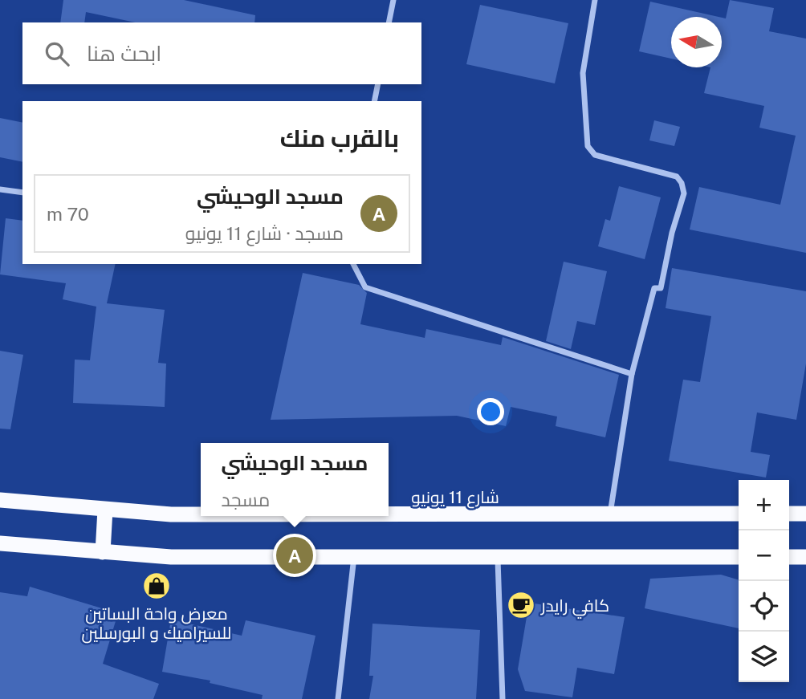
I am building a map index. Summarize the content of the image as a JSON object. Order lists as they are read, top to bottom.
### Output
{
  "streets": {
    "highway": ["شارع 11 يونيو"]
  },
  "places": {
    "shop": ["معرض واحة البساتين للسيراميك و البورسلين"],
    "cafe": ["كافي رايدر"]
  },
  "north": "left",
  "page": {
    "search": "ابحث هنا",
    "heading": "بالقرب منك",
    "list": [
      {
        "mark": "A",
        "name": "مسجد الوحيشي",
        "note": "مسجد · شارع 11 يونيو",
        "value": "70 m"
      }
    ],
    "popup": ["مسجد الوحيشي", "مسجد"],
    "map_buttons": ["+", "−"],
    "pins": "A"
  }
}
